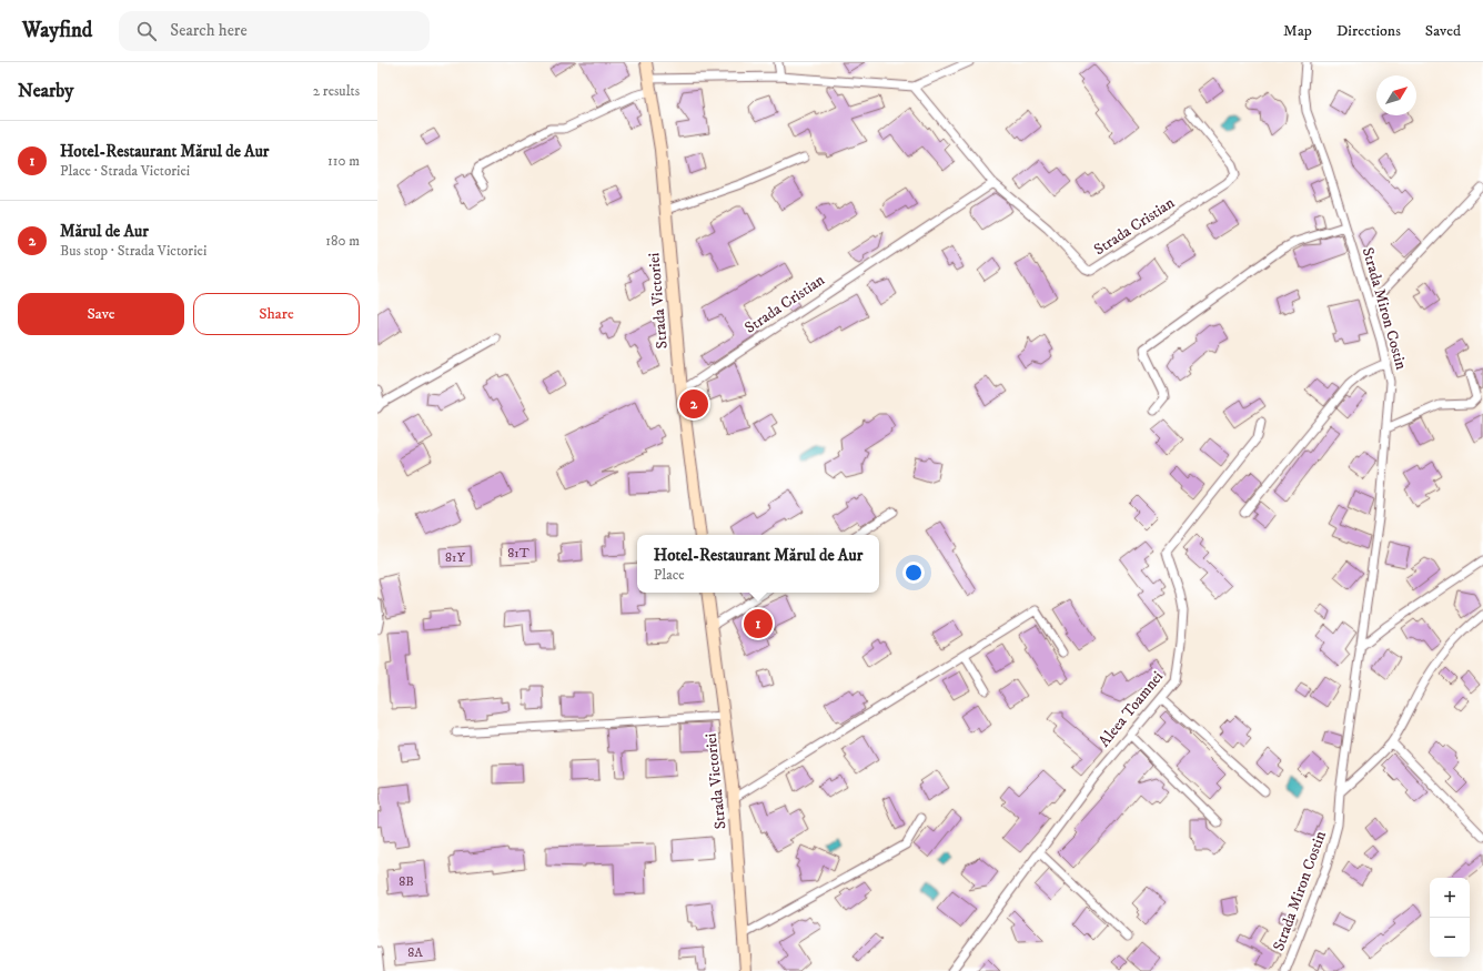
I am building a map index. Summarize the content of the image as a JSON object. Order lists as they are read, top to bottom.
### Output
{
  "streets": {
    "street": [
      "Strada Cristian",
      "Strada Victoriei",
      "Strada Miron Costin",
      "Aleea Toamnei"
    ]
  },
  "crossings": [
    ["Strada Cristian", "Strada Victoriei"]
  ],
  "house_numbers": [
    "81T",
    "81Y",
    "8B",
    "8A"
  ],
  "north": "top right",
  "page": {
    "header": "Wayfind",
    "search": "Search here",
    "nav": ["Map", "Directions", "Saved"],
    "heading": ["Nearby", "2 results"],
    "list": [
      {
        "mark": "1",
        "name": "Hotel-Restaurant Mărul de Aur",
        "note": "Place · Strada Victoriei",
        "value": "110 m"
      },
      {
        "mark": "2",
        "name": "Mărul de Aur",
        "note": "Bus stop · Strada Victoriei",
        "value": "180 m"
      }
    ],
    "buttons": ["Save", "Share"],
    "pins": ["2", "1"],
    "popup": ["Hotel-Restaurant Mărul de Aur", "Place"],
    "map_buttons": ["+", "−"]
  }
}
